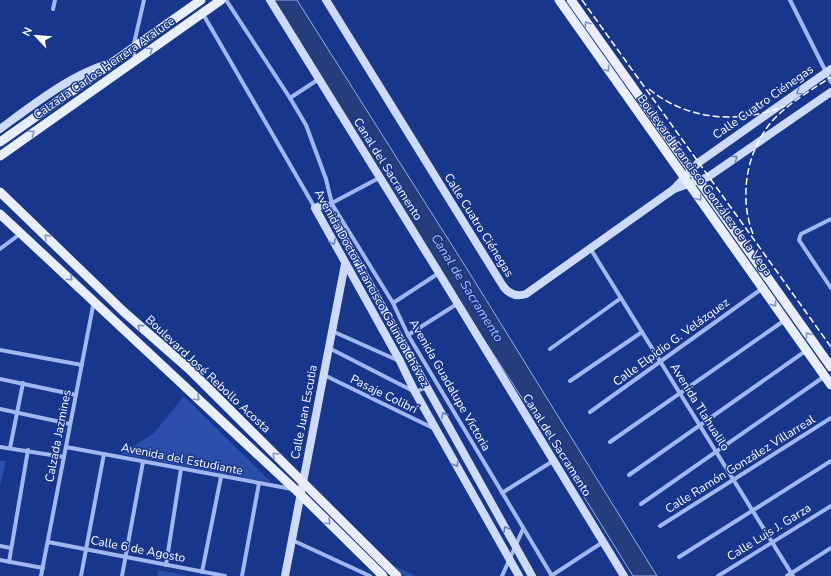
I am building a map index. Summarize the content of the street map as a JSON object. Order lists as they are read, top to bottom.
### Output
{
  "streets": {
    "main road": ["Calzada Carlos Herrera Araluce", "Boulevard Francisco González de la Vega", "Boulevard José Rebollo Acosta"],
    "street": [
      "Calle Cuatro Ciénegas",
      "Canal del Sacramento",
      "Avenida Doctor Francisco Galindo Chávez",
      "Calle Elpidio G. Velázquez",
      "Avenida Guadalupe Victoria",
      "Pasaje Colibrí",
      "Avenida Tlahualilo",
      "Calle Juan Escutia",
      "Calzada Jazmines",
      "Avenida del Estudiante",
      "Calle Ramón González Villarreal",
      "Calle Luis J. Garza",
      "Calle 6 de Agosto"
    ]
  },
  "crossings": [
    ["Calzada Carlos Herrera Araluce", "Avenida Doctor Francisco Galindo Chávez"],
    ["Calle Cuatro Ciénegas", "Boulevard Francisco González de la Vega"],
    ["Calle Cuatro Ciénegas", "Avenida Tlahualilo"],
    ["Boulevard Francisco González de la Vega", "Calle Elpidio G. Velázquez"],
    ["Avenida Doctor Francisco Galindo Chávez", "Avenida Guadalupe Victoria"],
    ["Avenida Doctor Francisco Galindo Chávez", "Pasaje Colibrí"],
    ["Avenida Doctor Francisco Galindo Chávez", "Calle Juan Escutia"],
    ["Calle Elpidio G. Velázquez", "Avenida Tlahualilo"],
    ["Boulevard José Rebollo Acosta", "Calle Juan Escutia"],
    ["Boulevard José Rebollo Acosta", "Calzada Jazmines"],
    ["Boulevard José Rebollo Acosta", "Avenida del Estudiante"],
    ["Pasaje Colibrí", "Calle Juan Escutia"],
    ["Avenida Tlahualilo", "Calle Ramón González Villarreal"],
    ["Avenida Tlahualilo", "Calle Luis J. Garza"],
    ["Calle Juan Escutia", "Avenida del Estudiante"],
    ["Calzada Jazmines", "Avenida del Estudiante"],
    ["Calzada Jazmines", "Calle 6 de Agosto"]
  ],
  "water": ["Canal de Sacramento"],
  "north": "top left"
}
